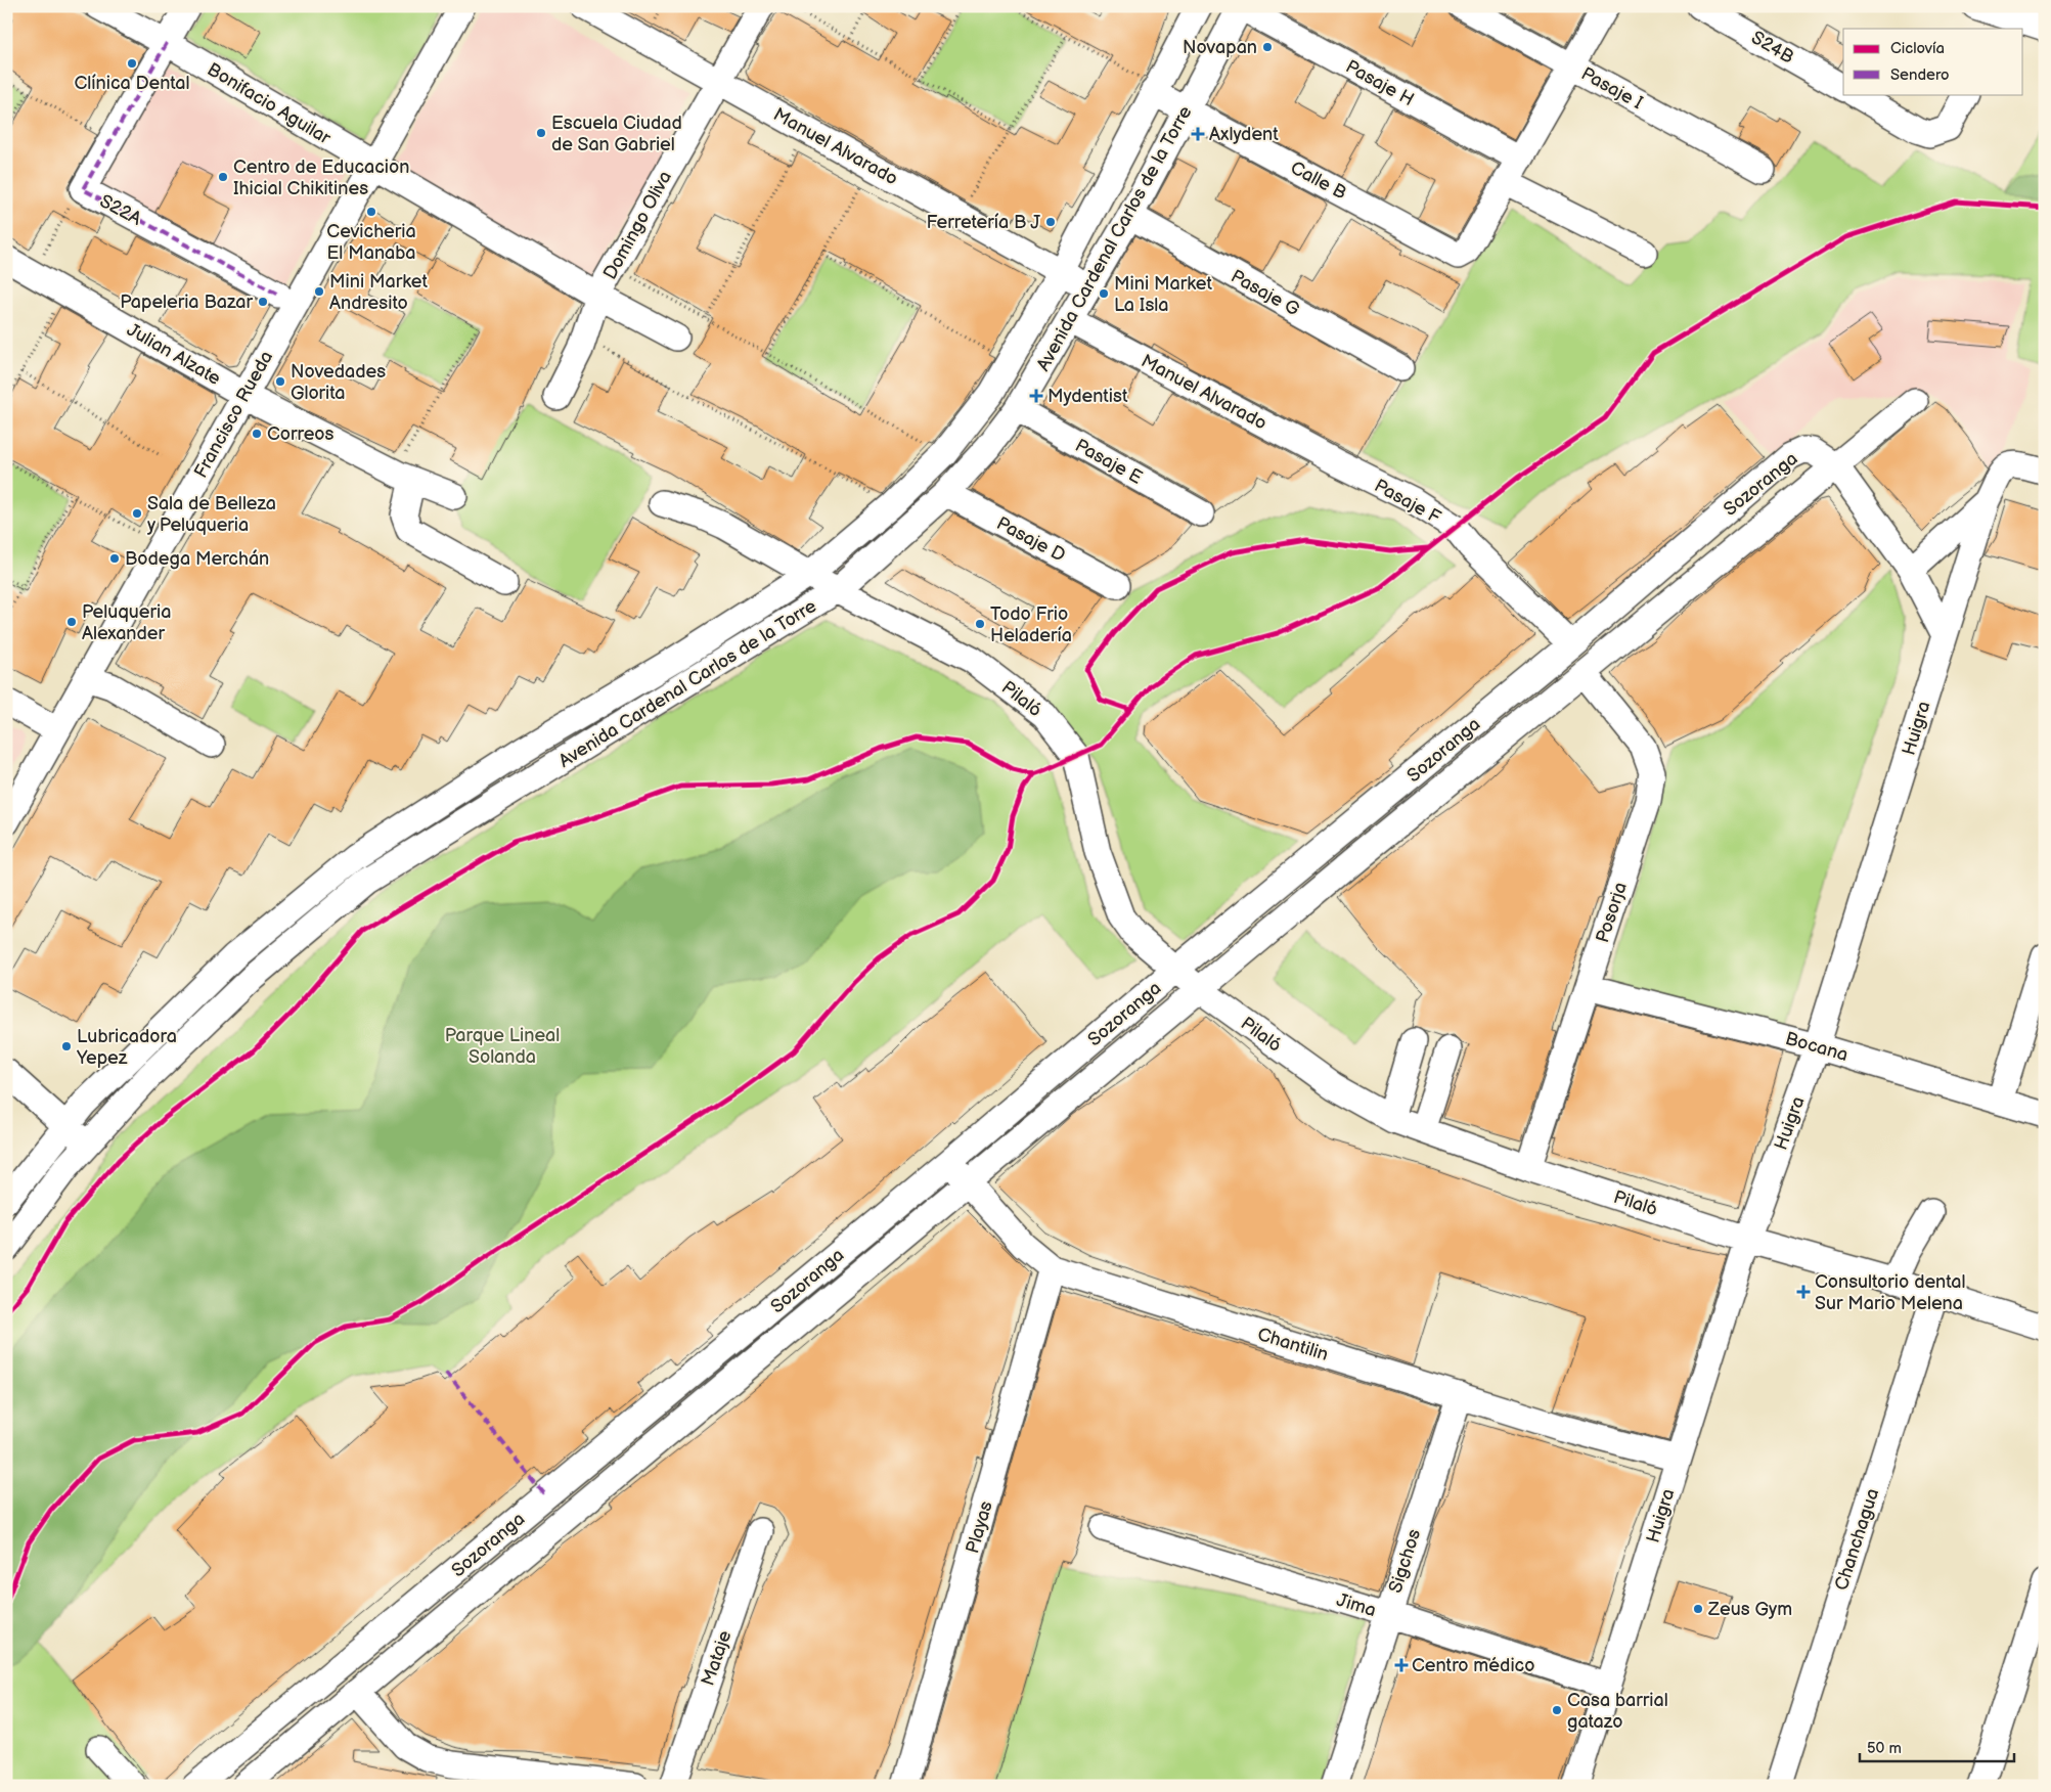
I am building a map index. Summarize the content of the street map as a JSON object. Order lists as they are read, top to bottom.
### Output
{
  "streets": {
    "street": [
      "S24B",
      "Pasaje H",
      "Pasaje I",
      "Bonifacio Aguilar",
      "Manuel Alvarado",
      "Calle B",
      "S22A",
      "Domingo Oliva",
      "Avenida Cardenal Carlos de la Torre",
      "Pasaje G",
      "Julian Alzate",
      "Francisco Rueda",
      "Pasaje E",
      "Sozoranga",
      "Pasaje F",
      "Pasaje D",
      "Pilaló",
      "Huigra",
      "Posorja",
      "Bocana",
      "Chantilin",
      "Playas",
      "Chanchagua",
      "Sigchos",
      "Jima",
      "Mataje"
    ]
  },
  "crossings": [
    ["Pasaje H", "Avenida Cardenal Carlos de la Torre"],
    ["Bonifacio Aguilar", "S22A"],
    ["Bonifacio Aguilar", "Domingo Oliva"],
    ["Bonifacio Aguilar", "Francisco Rueda"],
    ["Manuel Alvarado", "Domingo Oliva"],
    ["Manuel Alvarado", "Avenida Cardenal Carlos de la Torre"],
    ["Manuel Alvarado", "Pasaje F"],
    ["Calle B", "Avenida Cardenal Carlos de la Torre"],
    ["Avenida Cardenal Carlos de la Torre", "Pasaje G"],
    ["Avenida Cardenal Carlos de la Torre", "Pasaje E"],
    ["Avenida Cardenal Carlos de la Torre", "Pasaje D"],
    ["Avenida Cardenal Carlos de la Torre", "Pilaló"],
    ["Julian Alzate", "Francisco Rueda"],
    ["Sozoranga", "Pasaje F"],
    ["Sozoranga", "Pilaló"],
    ["Sozoranga", "Posorja"],
    ["Sozoranga", "Chantilin"],
    ["Pilaló", "Huigra"],
    ["Pilaló", "Posorja"],
    ["Pilaló", "Chanchagua"],
    ["Huigra", "Bocana"],
    ["Huigra", "Chantilin"],
    ["Huigra", "Jima"],
    ["Posorja", "Bocana"],
    ["Chantilin", "Playas"],
    ["Chantilin", "Sigchos"],
    ["Sigchos", "Jima"]
  ],
  "parks": ["Parque Lineal Solanda"],
  "places": {
    "other": [
      "Novapan",
      "Clínica Dental",
      "Escuela Ciudad de San Gabriel",
      "Centro de Educacion Ihicial Chikitines",
      "Cevicheria El Manaba",
      "Ferretería B J",
      "Mini Market Andresito",
      "Mini Market La Isla",
      "Papeleria Bazar",
      "Novedades Glorita",
      "Correos",
      "Sala de Belleza y Peluqueria",
      "Bodega Merchán",
      "Peluqueria Alexander",
      "Todo Frio Heladería",
      "Lubricadora Yepez",
      "Zeus Gym",
      "Casa barrial gatazo"
    ],
    "health": [
      "Axlydent",
      "Mydentist",
      "Consultorio dental Sur Mario Melena",
      "Centro médico"
    ]
  },
  "legend": ["Ciclovía", "Sendero"],
  "scale_bar": "50 m"
}
